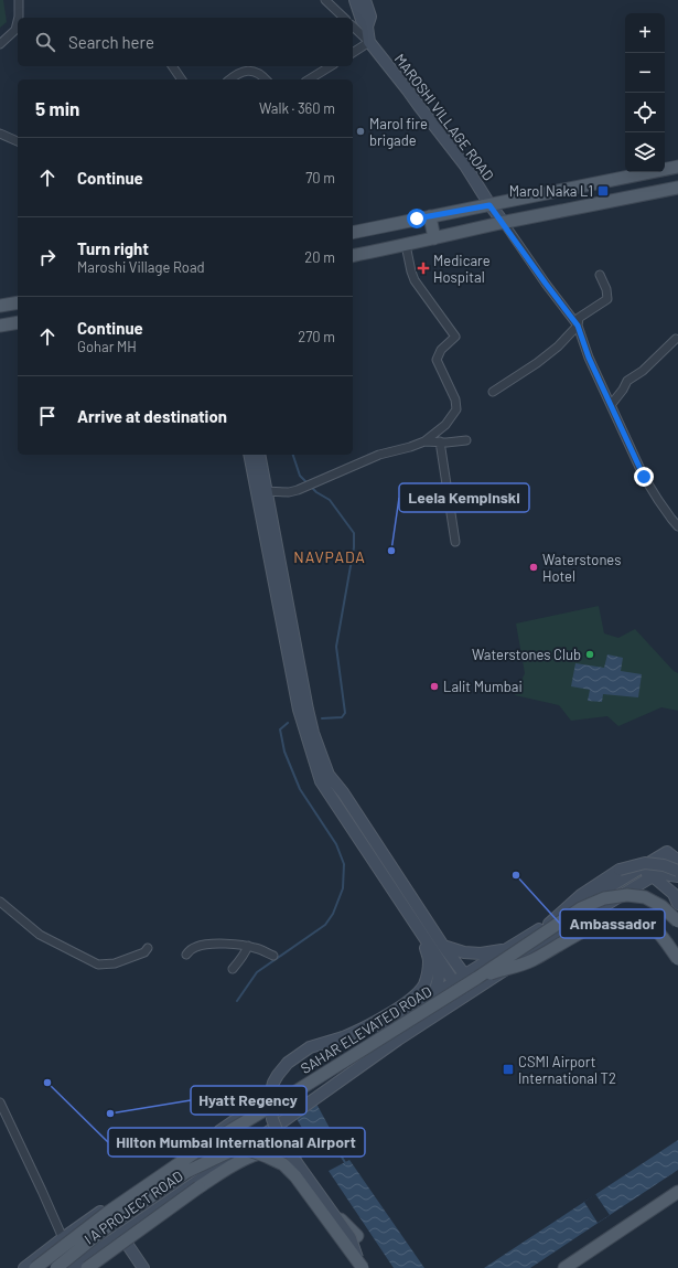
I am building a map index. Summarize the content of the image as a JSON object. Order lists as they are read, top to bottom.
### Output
{
  "streets": {
    "main road": ["MAROSHI VILLAGE ROAD", "SAHAR ELEVATED ROAD", "I A PROJECT ROAD"]
  },
  "crossings": [
    ["SAHAR ELEVATED ROAD", "I A PROJECT ROAD"]
  ],
  "districts": ["NAVPADA"],
  "places": {
    "other": [
      "Marol fire brigade",
      "Leela Kempinski",
      "Waterstones Hotel",
      "Waterstones Club",
      "Lalit Mumbai",
      "Ambassador",
      "Hilton Mumbai International Airport",
      "Hyatt Regency"
    ],
    "transit": ["Marol Naka L1", "CSMI Airport International T2"],
    "health": ["Medicare Hospital"]
  },
  "page": {
    "map_buttons": ["+", "−"],
    "search": "Search here",
    "heading": ["5 min", "Walk · 360 m"],
    "list": [
      ["Continue", "70 m"],
      ["Turn right", "Maroshi Village Road", "20 m"],
      ["Continue", "Gohar MH", "270 m"],
      "Arrive at destination"
    ]
  }
}
